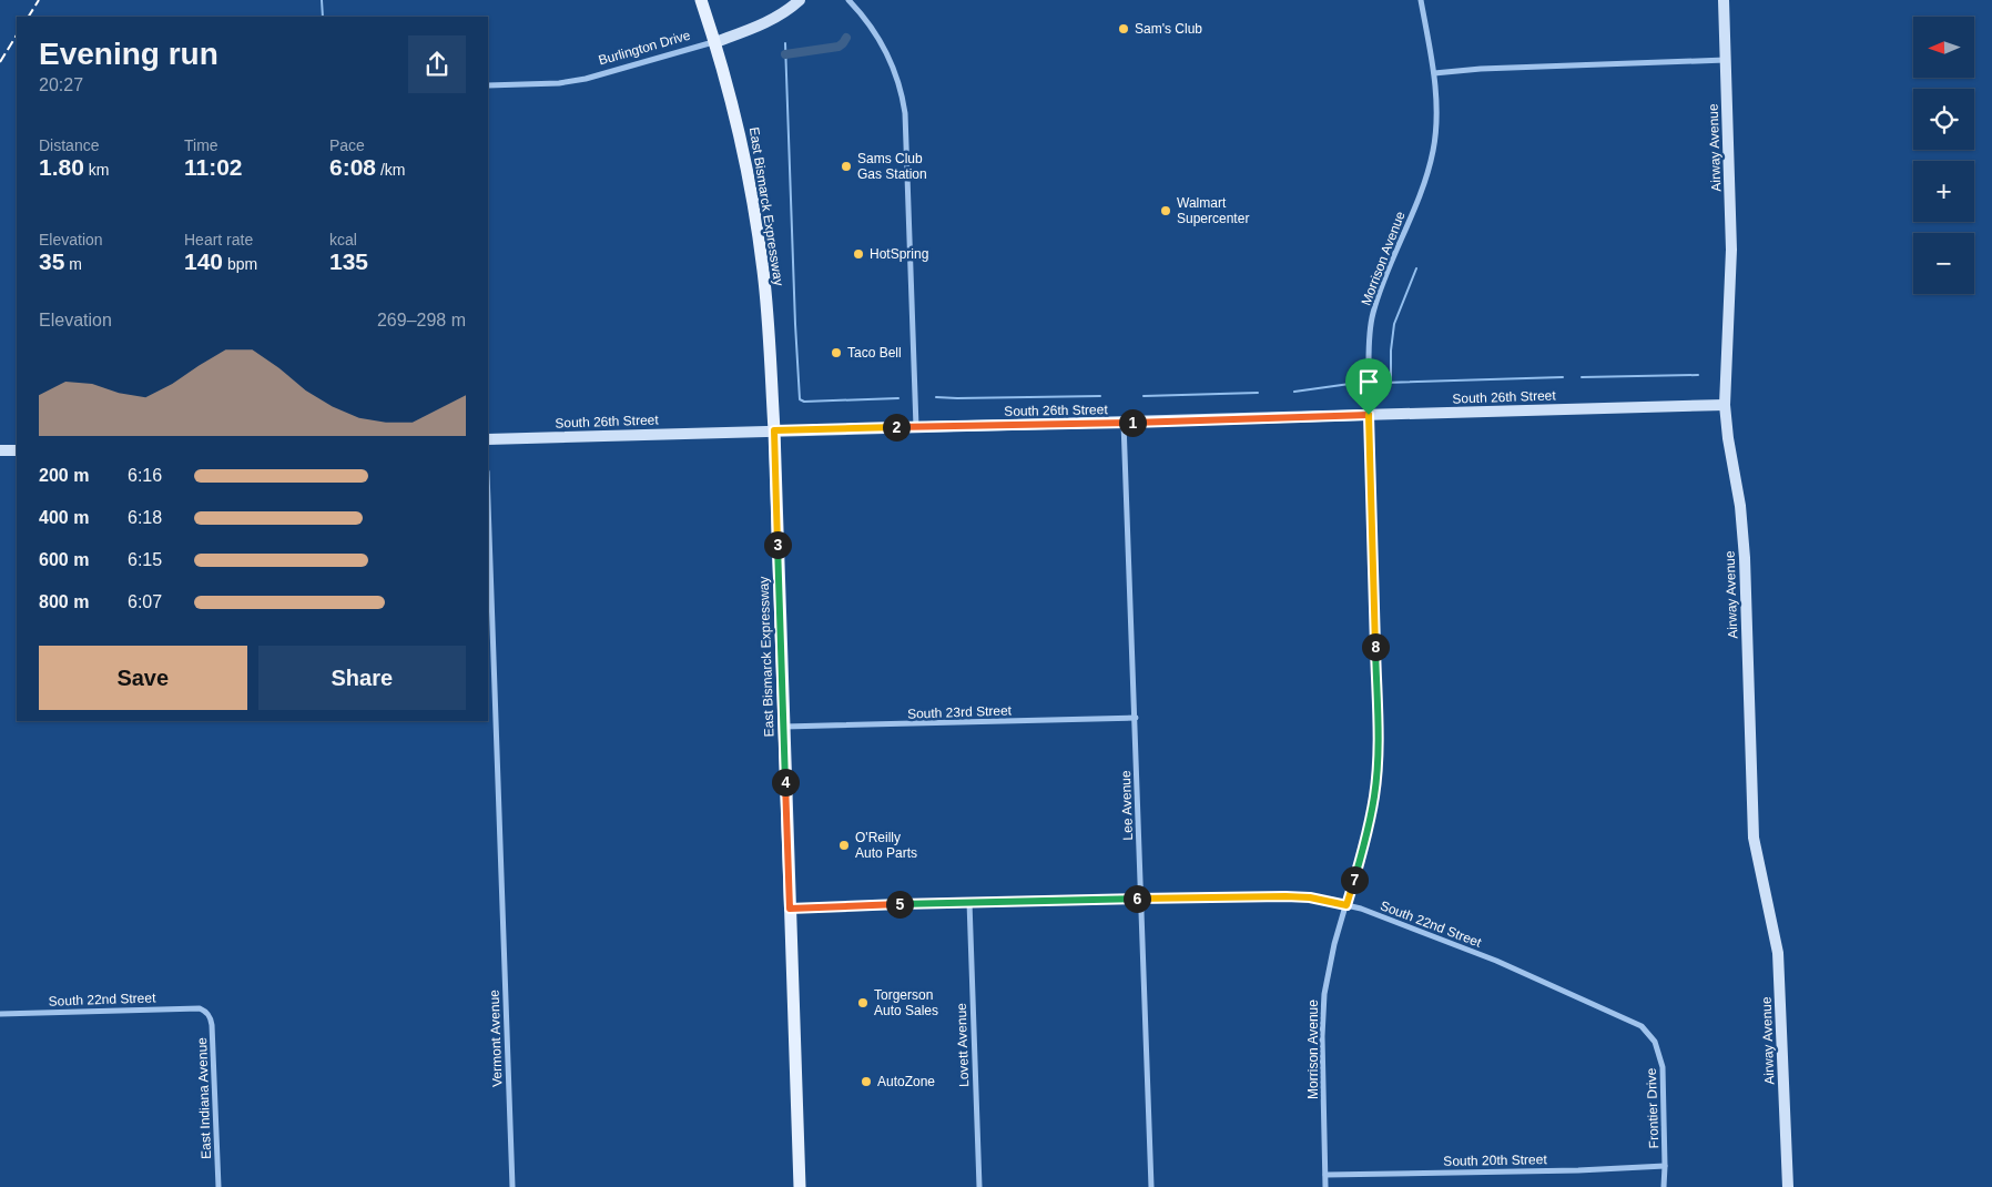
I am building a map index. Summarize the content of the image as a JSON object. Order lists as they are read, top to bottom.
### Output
{
  "streets": {
    "main road": ["East Bismarck Expressway"],
    "street": [
      "Burlington Drive",
      "Airway Avenue",
      "Morrison Avenue",
      "South 26th Street",
      "South 23rd Street",
      "Lee Avenue",
      "South 22nd Street",
      "Vermont Avenue",
      "Lovett Avenue",
      "East Indiana Avenue",
      "Frontier Drive",
      "South 20th Street"
    ]
  },
  "crossings": [
    ["Burlington Drive", "East Bismarck Expressway"],
    ["Airway Avenue", "South 26th Street"],
    ["East Bismarck Expressway", "South 26th Street"],
    ["East Bismarck Expressway", "South 23rd Street"],
    ["East Bismarck Expressway", "South 22nd Street"],
    ["Morrison Avenue", "South 26th Street"],
    ["Morrison Avenue", "South 22nd Street"],
    ["Morrison Avenue", "South 20th Street"],
    ["South 26th Street", "Lee Avenue"],
    ["South 23rd Street", "Lee Avenue"],
    ["Lee Avenue", "South 22nd Street"],
    ["South 22nd Street", "Lovett Avenue"],
    ["South 22nd Street", "East Indiana Avenue"],
    ["South 22nd Street", "Frontier Drive"],
    ["Frontier Drive", "South 20th Street"]
  ],
  "places": [
    "Sam's Club",
    "Sams Club Gas Station",
    "Walmart Supercenter",
    "HotSpring",
    "Taco Bell",
    "O'Reilly Auto Parts",
    "Torgerson Auto Sales",
    "AutoZone"
  ],
  "north": "left",
  "page": {
    "map_buttons": ["+", "−"],
    "heading": ["Evening run", "20:27"],
    "stats": [
      ["Distance", "1.80 km"],
      ["Time", "11:02"],
      ["Pace", "6:08 /km"],
      ["Elevation", "35 m"],
      ["Heart rate", "140 bpm"],
      ["kcal", "135"]
    ],
    "chart": ["Elevation", "269–298 m"],
    "pins": [
      "1",
      "2",
      "3",
      "8",
      "4",
      "7",
      "6",
      "5"
    ],
    "list": [
      {
        "name": "200 m",
        "note": "6:16"
      },
      {
        "name": "400 m",
        "note": "6:18"
      },
      {
        "name": "600 m",
        "note": "6:15"
      },
      {
        "name": "800 m",
        "note": "6:07"
      }
    ],
    "buttons": ["Save", "Share"]
  }
}
